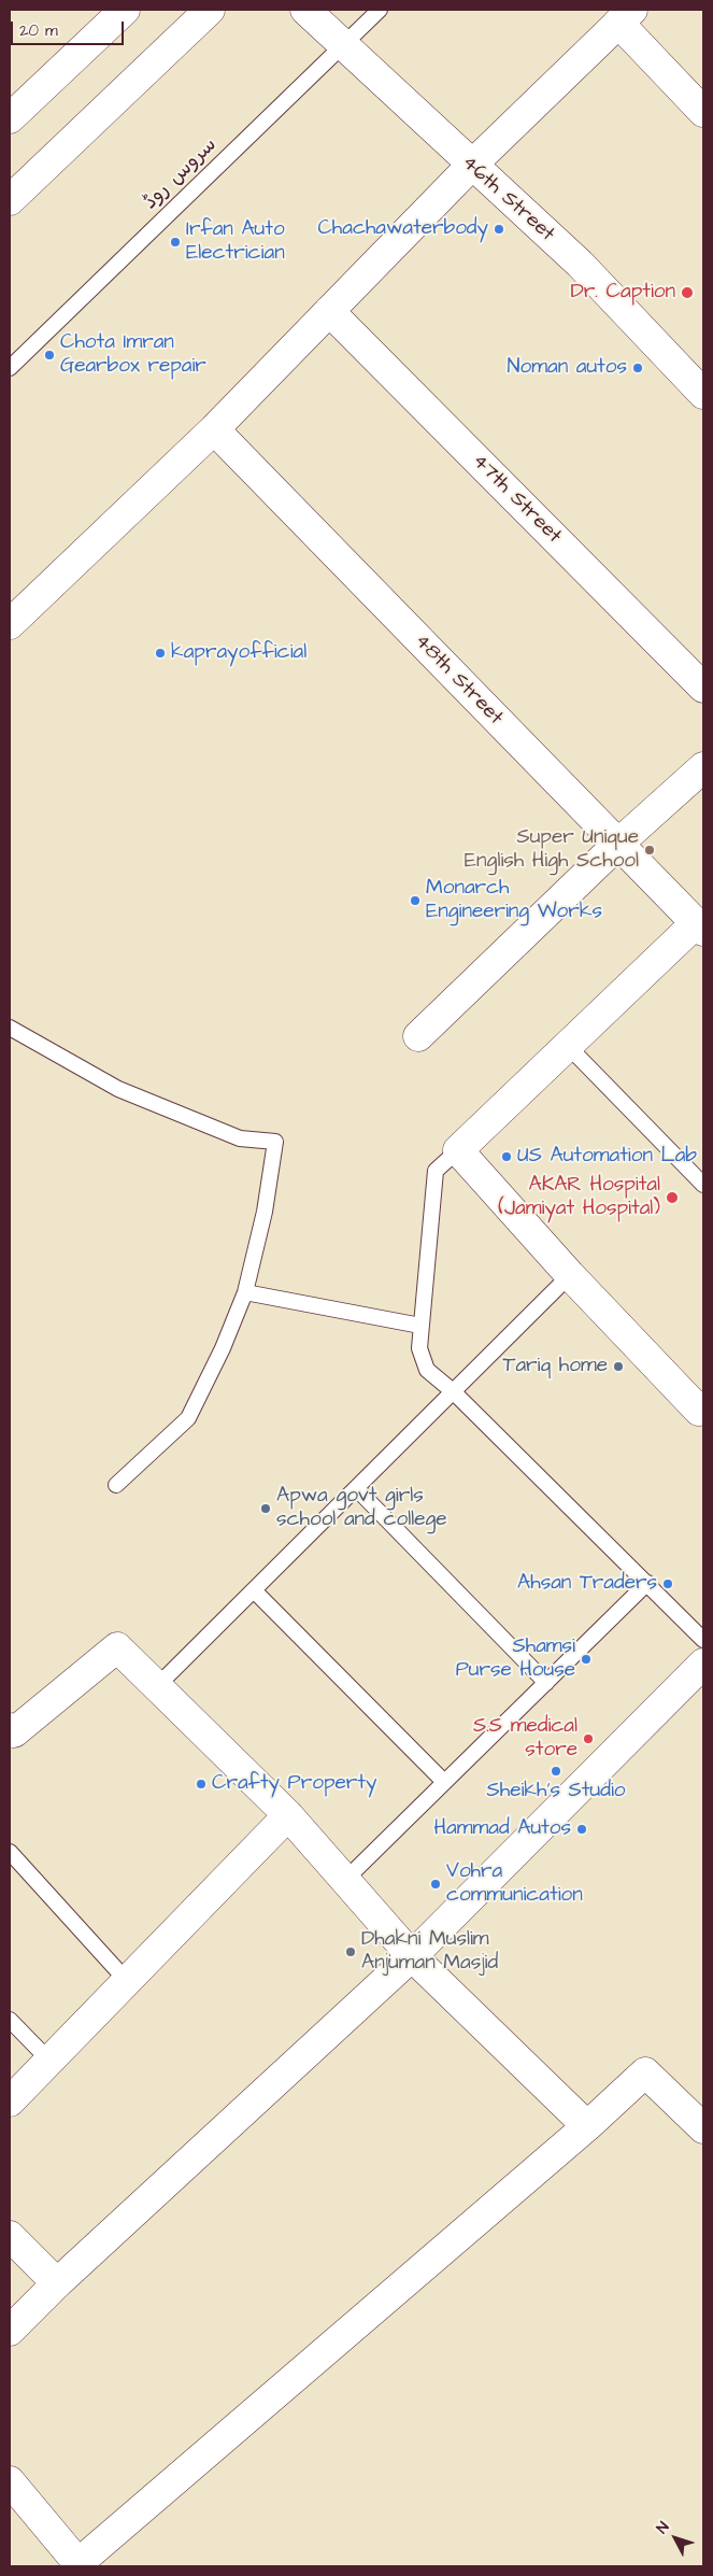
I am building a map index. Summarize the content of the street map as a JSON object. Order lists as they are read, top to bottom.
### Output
{
  "streets": {
    "street": ["46th Street", "47th Street", "48th Street"],
    "lane": ["سروس روڈ"]
  },
  "crossings": [
    ["سروس روڈ", "46th Street"]
  ],
  "places": [
    "Chachawaterbody",
    "Irfan Auto Electrician",
    "Dr. Caption",
    "Chota Imran Gearbox repair",
    "Noman autos",
    "kaprayofficial",
    "Super Unique English High School",
    "Monarch Engineering Works",
    "US Automation Lab",
    "AKAR Hospital (Jamiyat Hospital)",
    "Tariq home",
    "Apwa govt girls school and college",
    "Ahsan Traders",
    "Shamsi Purse House",
    "S.S medical store",
    "Sheikh's Studio",
    "Crafty Property",
    "Hammad Autos",
    "Vohra communication",
    "Dhakni Muslim Anjuman Masjid"
  ],
  "scale_bar": "20 m",
  "north": "top left"
}
